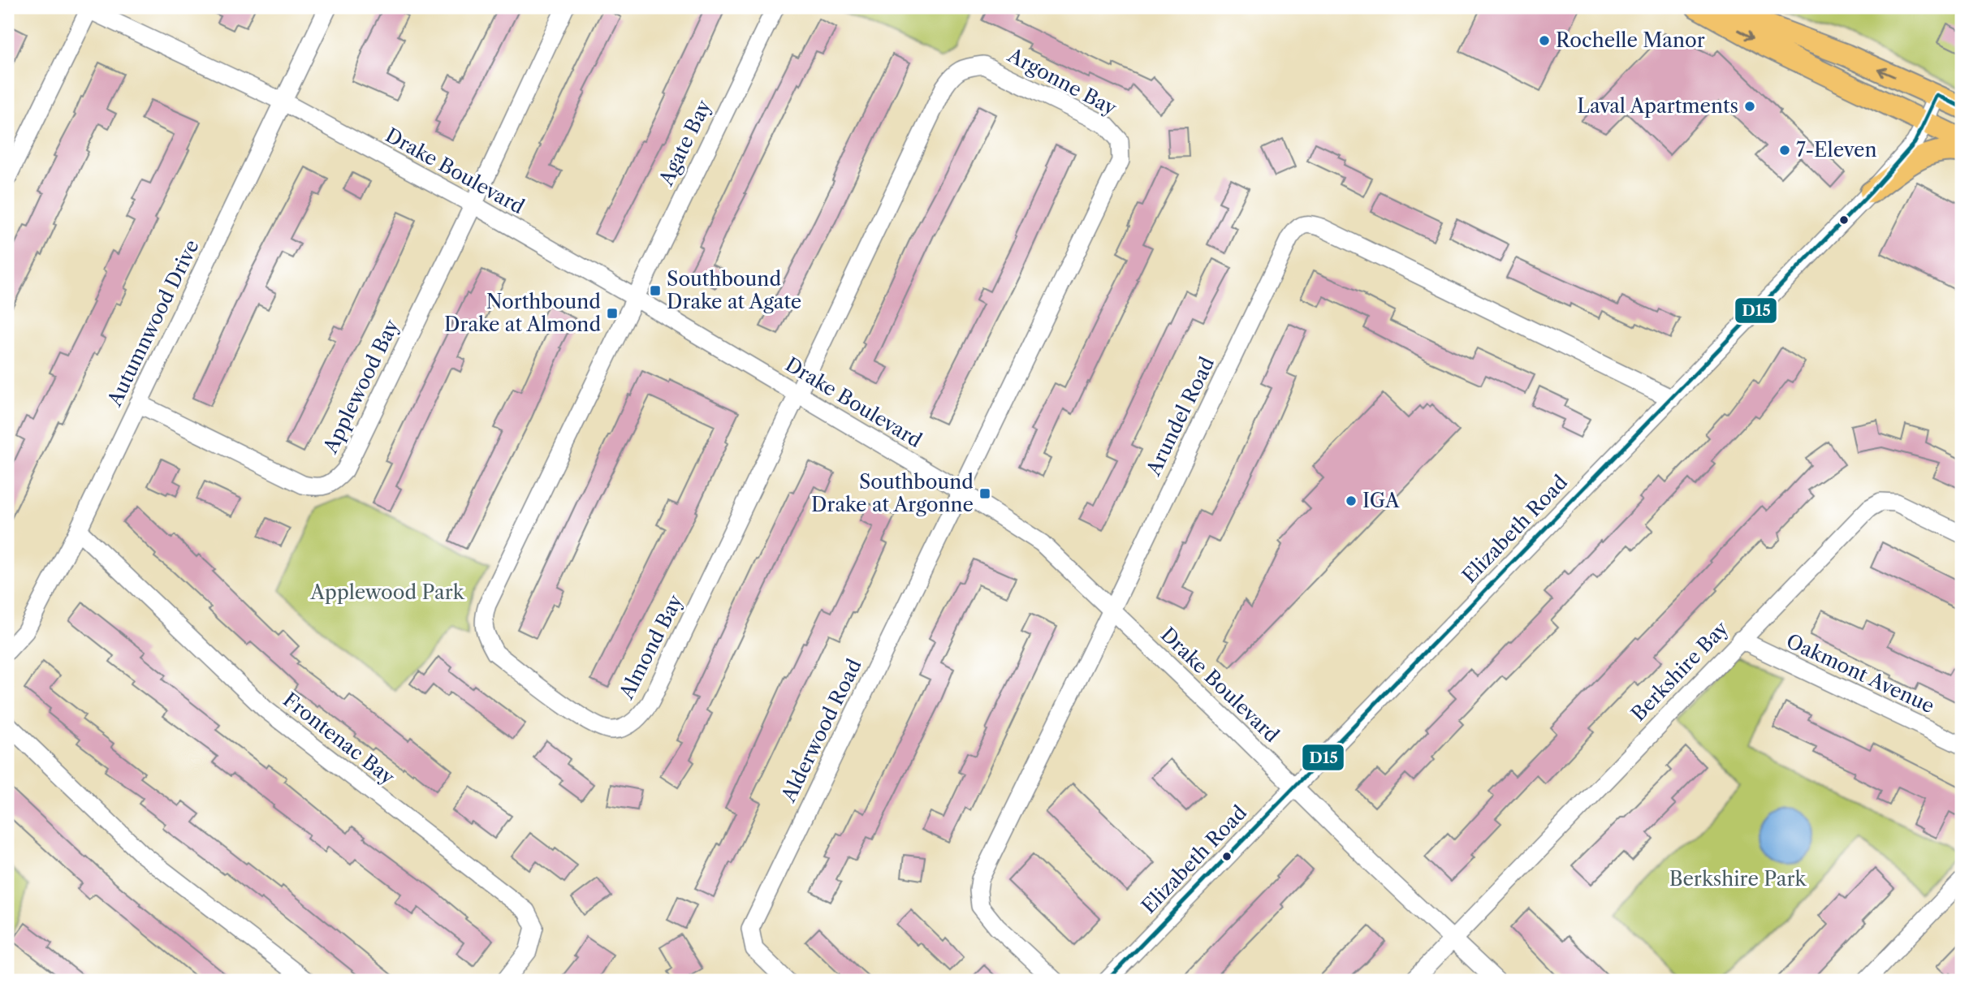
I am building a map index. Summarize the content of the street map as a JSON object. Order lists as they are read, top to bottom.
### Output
{
  "streets": {
    "street": [
      "Argonne Bay",
      "Agate Bay",
      "Drake Boulevard",
      "Autumnwood Drive",
      "Applewood Bay",
      "Arundel Road",
      "Elizabeth Road",
      "Almond Bay",
      "Berkshire Bay",
      "Oakmont Avenue",
      "Alderwood Road",
      "Frontenac Bay"
    ]
  },
  "crossings": [
    ["Argonne Bay", "Drake Boulevard"],
    ["Argonne Bay", "Almond Bay"],
    ["Argonne Bay", "Alderwood Road"],
    ["Agate Bay", "Drake Boulevard"],
    ["Agate Bay", "Almond Bay"],
    ["Drake Boulevard", "Autumnwood Drive"],
    ["Drake Boulevard", "Applewood Bay"],
    ["Drake Boulevard", "Arundel Road"],
    ["Drake Boulevard", "Elizabeth Road"],
    ["Drake Boulevard", "Almond Bay"],
    ["Drake Boulevard", "Berkshire Bay"],
    ["Drake Boulevard", "Alderwood Road"],
    ["Autumnwood Drive", "Applewood Bay"],
    ["Autumnwood Drive", "Frontenac Bay"],
    ["Arundel Road", "Elizabeth Road"],
    ["Berkshire Bay", "Oakmont Avenue"]
  ],
  "parks": ["Applewood Park", "Berkshire Park"],
  "places": {
    "other": [
      "Rochelle Manor",
      "Laval Apartments",
      "7-Eleven",
      "IGA"
    ],
    "transit": ["Southbound Drake at Agate", "Northbound Drake at Almond", "Southbound Drake at Argonne"]
  },
  "lines": ["transit line D15"]
}
